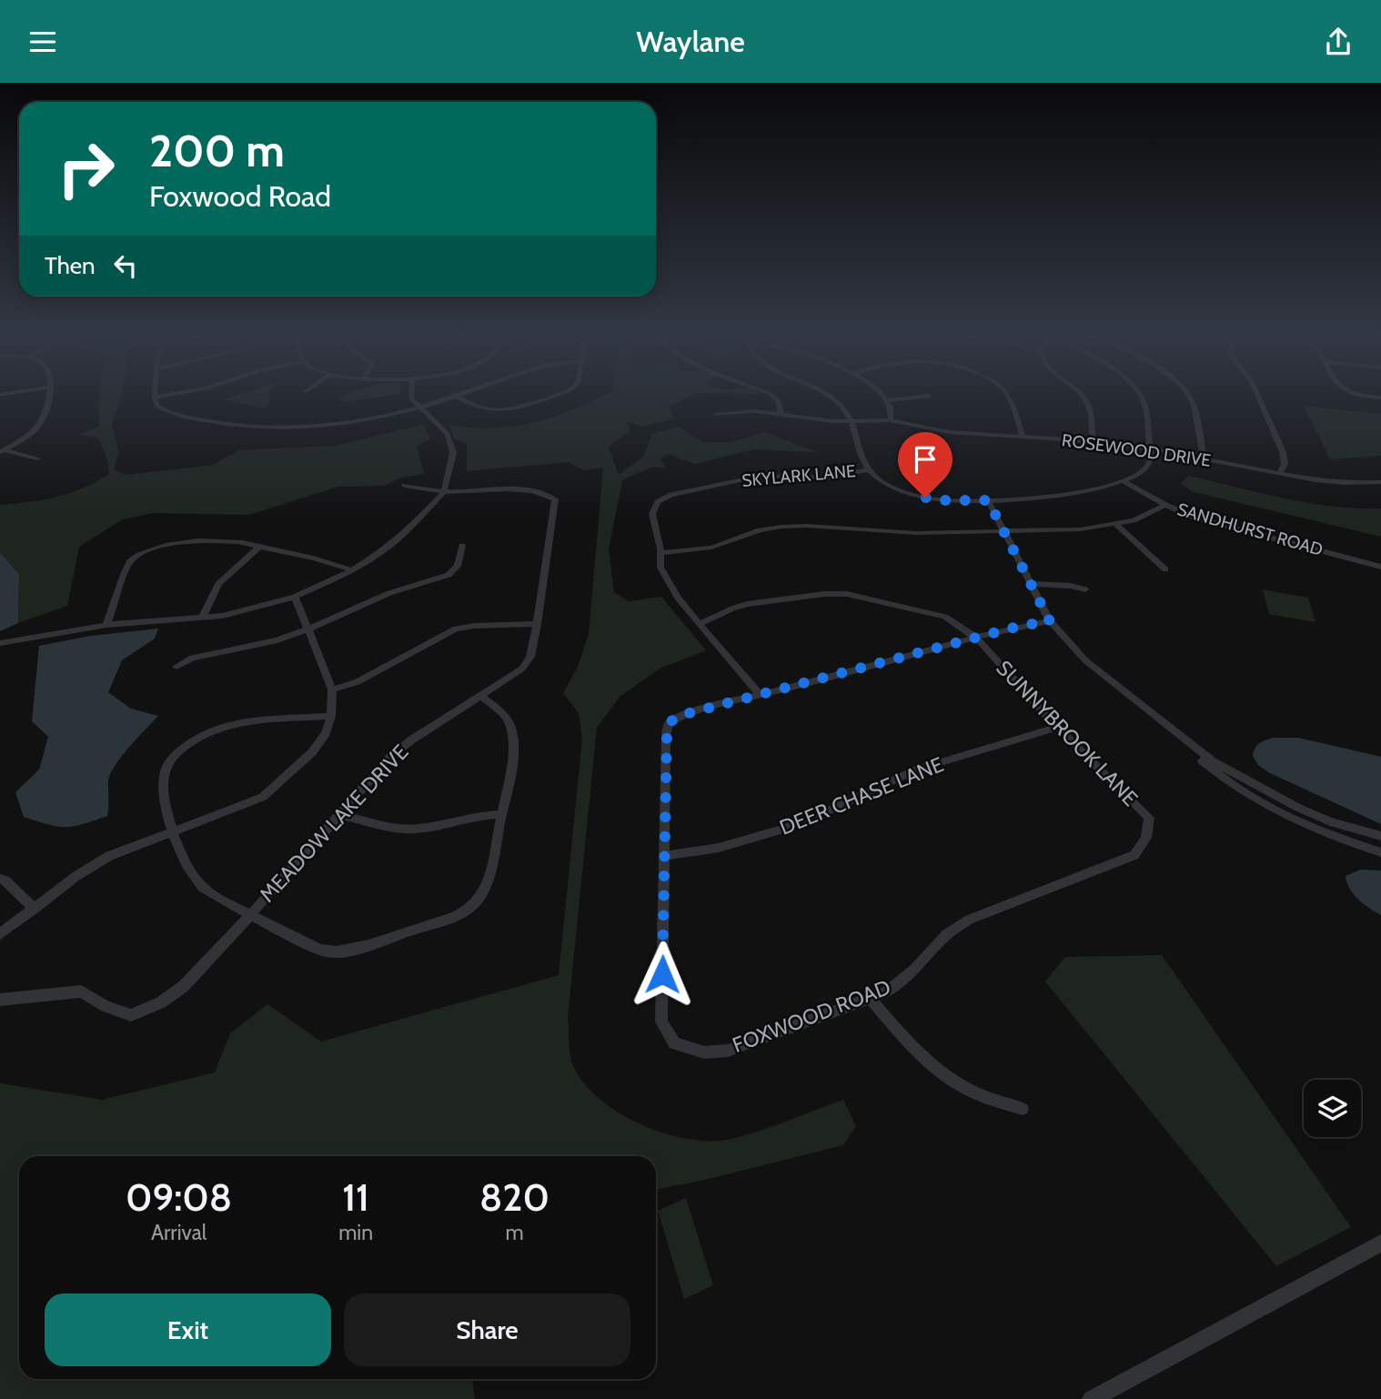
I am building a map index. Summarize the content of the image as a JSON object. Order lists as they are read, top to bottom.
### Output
{
  "streets": {
    "street": [
      "ROSEWOOD DRIVE",
      "SKYLARK LANE",
      "SANDHURST ROAD",
      "SUNNYBROOK LANE",
      "DEER CHASE LANE",
      "MEADOW LAKE DRIVE",
      "FOXWOOD ROAD"
    ]
  },
  "crossings": [
    ["SKYLARK LANE", "SUNNYBROOK LANE"],
    ["SKYLARK LANE", "FOXWOOD ROAD"],
    ["SUNNYBROOK LANE", "DEER CHASE LANE"],
    ["SUNNYBROOK LANE", "FOXWOOD ROAD"],
    ["DEER CHASE LANE", "FOXWOOD ROAD"]
  ],
  "page": {
    "header": "Waylane",
    "turn": ["200 m", "Foxwood Road"],
    "then": "Then",
    "eta": [
      "09:08",
      "Arrival",
      "11",
      "min",
      "820",
      "m"
    ],
    "buttons": ["Exit", "Share"]
  }
}
